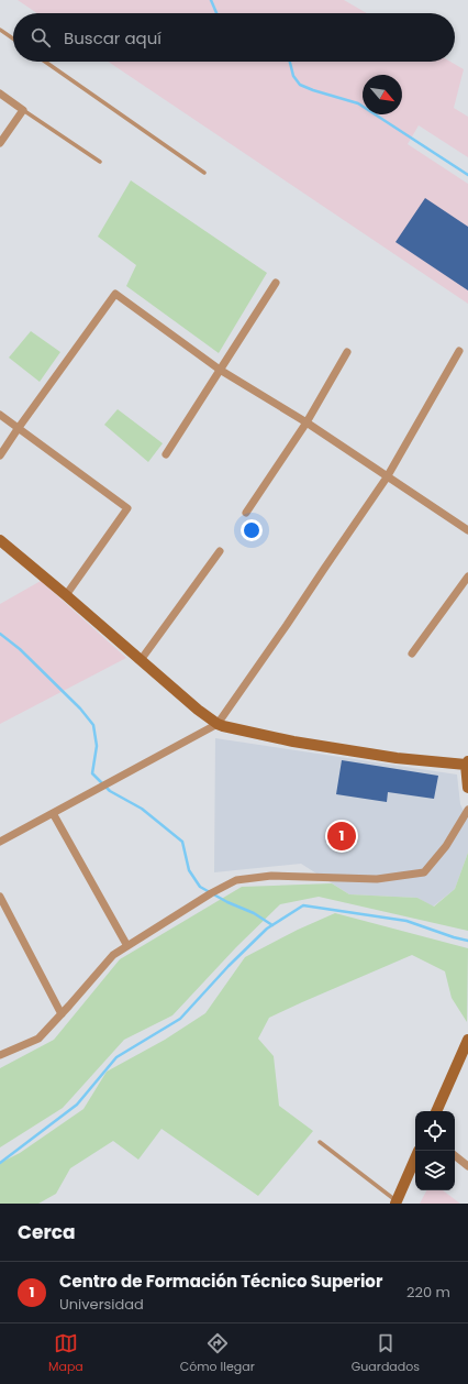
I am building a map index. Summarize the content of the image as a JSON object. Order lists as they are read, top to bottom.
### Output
{
  "north": "bottom right",
  "page": {
    "search": "Buscar aquí",
    "pins": "1",
    "heading": "Cerca",
    "list": [
      {
        "mark": "1",
        "name": "Centro de Formación Técnico Superior",
        "note": "Universidad",
        "value": "220 m"
      }
    ],
    "nav": ["Mapa", "Cómo llegar", "Guardados"]
  }
}
